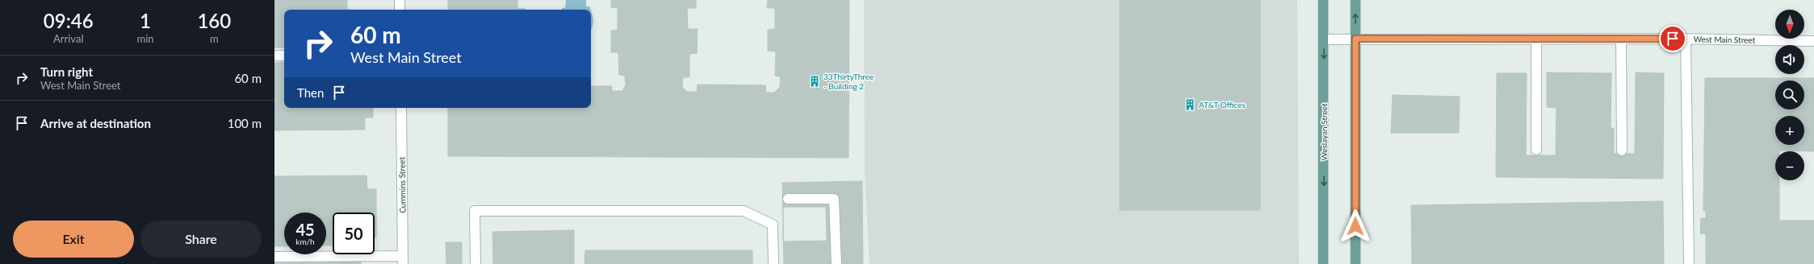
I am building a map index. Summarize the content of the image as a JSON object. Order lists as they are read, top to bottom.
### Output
{
  "streets": {
    "main road": ["Weslayan Street"],
    "street": ["West Main Street", "Cummins Street"]
  },
  "crossings": [
    ["West Main Street", "Weslayan Street"]
  ],
  "places": {
    "building": ["33ThirtyThree - Building 2", "AT&T Offices"]
  },
  "north": "bottom",
  "page": {
    "eta": [
      "09:46",
      "Arrival",
      "1",
      "min",
      "160",
      "m"
    ],
    "map_buttons": ["+", "−"],
    "turn": ["60 m", "West Main Street"],
    "list": [
      {
        "name": "Turn right",
        "note": "West Main Street",
        "value": "60 m"
      },
      {
        "name": "Arrive at destination",
        "value": "100 m"
      }
    ],
    "then": "Then",
    "speed": "45 km/h",
    "limit": "50",
    "buttons": ["Exit", "Share"]
  }
}
